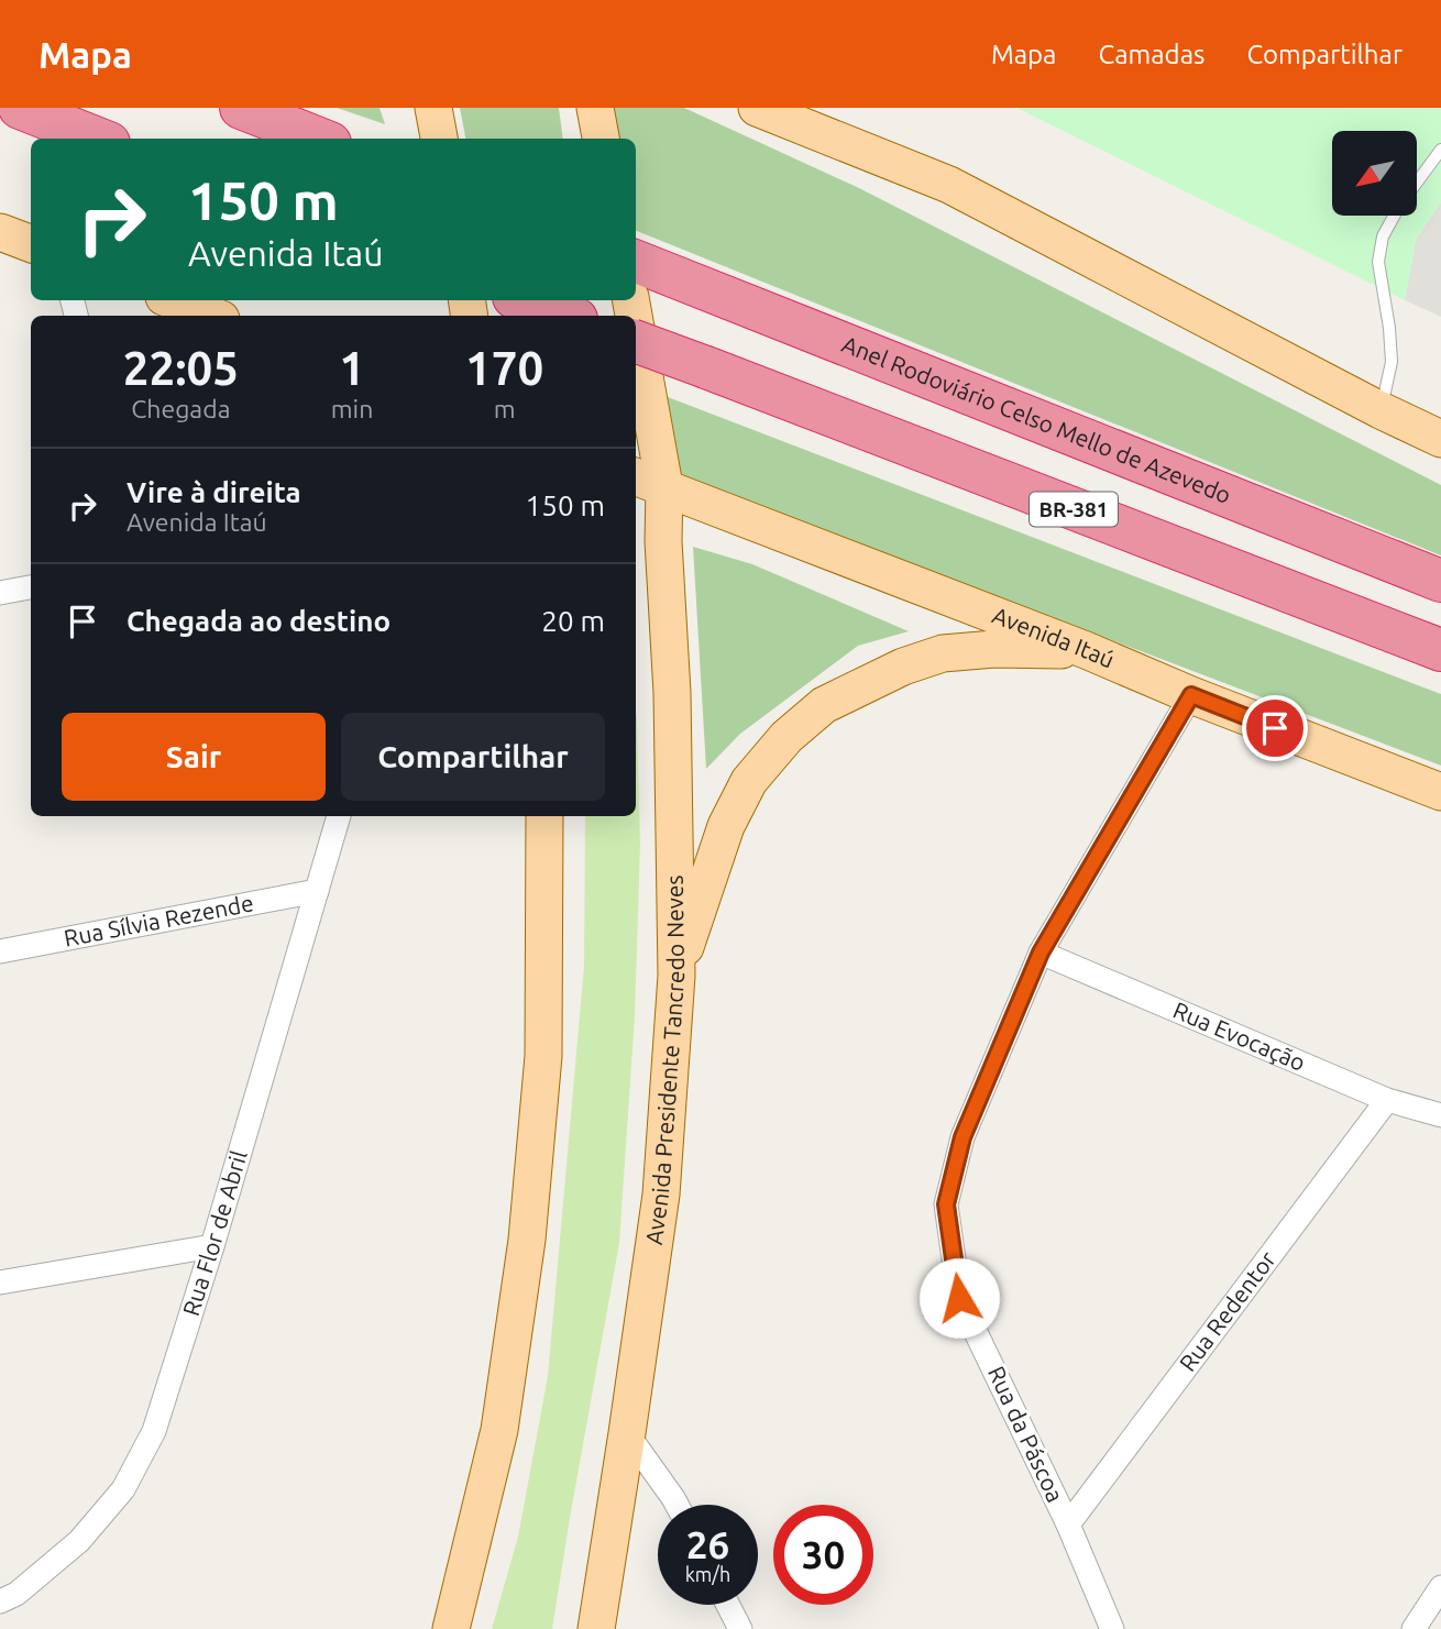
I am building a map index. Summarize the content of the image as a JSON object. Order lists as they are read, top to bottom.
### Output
{
  "streets": {
    "highway": ["Anel Rodoviário Celso Mello de Azevedo", "BR-381"],
    "main road": ["Avenida Itaú", "Avenida Presidente Tancredo Neves"],
    "street": [
      "Rua Sílvia Rezende",
      "Rua Evocação",
      "Rua Flor de Abril",
      "Rua Redentor",
      "Rua da Páscoa"
    ]
  },
  "crossings": [
    ["Avenida Itaú", "Avenida Presidente Tancredo Neves"],
    ["Avenida Itaú", "Rua da Páscoa"],
    ["Rua Sílvia Rezende", "Rua Flor de Abril"],
    ["Rua Evocação", "Rua Redentor"],
    ["Rua Evocação", "Rua da Páscoa"],
    ["Rua Redentor", "Rua da Páscoa"]
  ],
  "north": "bottom left",
  "page": {
    "header": "Mapa",
    "nav": ["Mapa", "Camadas", "Compartilhar"],
    "turn": ["150 m", "Avenida Itaú"],
    "eta": [
      "22:05",
      "Chegada",
      "1",
      "min",
      "170",
      "m"
    ],
    "list": [
      {
        "name": "Vire à direita",
        "note": "Avenida Itaú",
        "value": "150 m"
      },
      {
        "name": "Chegada ao destino",
        "value": "20 m"
      }
    ],
    "buttons": ["Sair", "Compartilhar"],
    "speed": "26 km/h",
    "limit": "30"
  }
}
